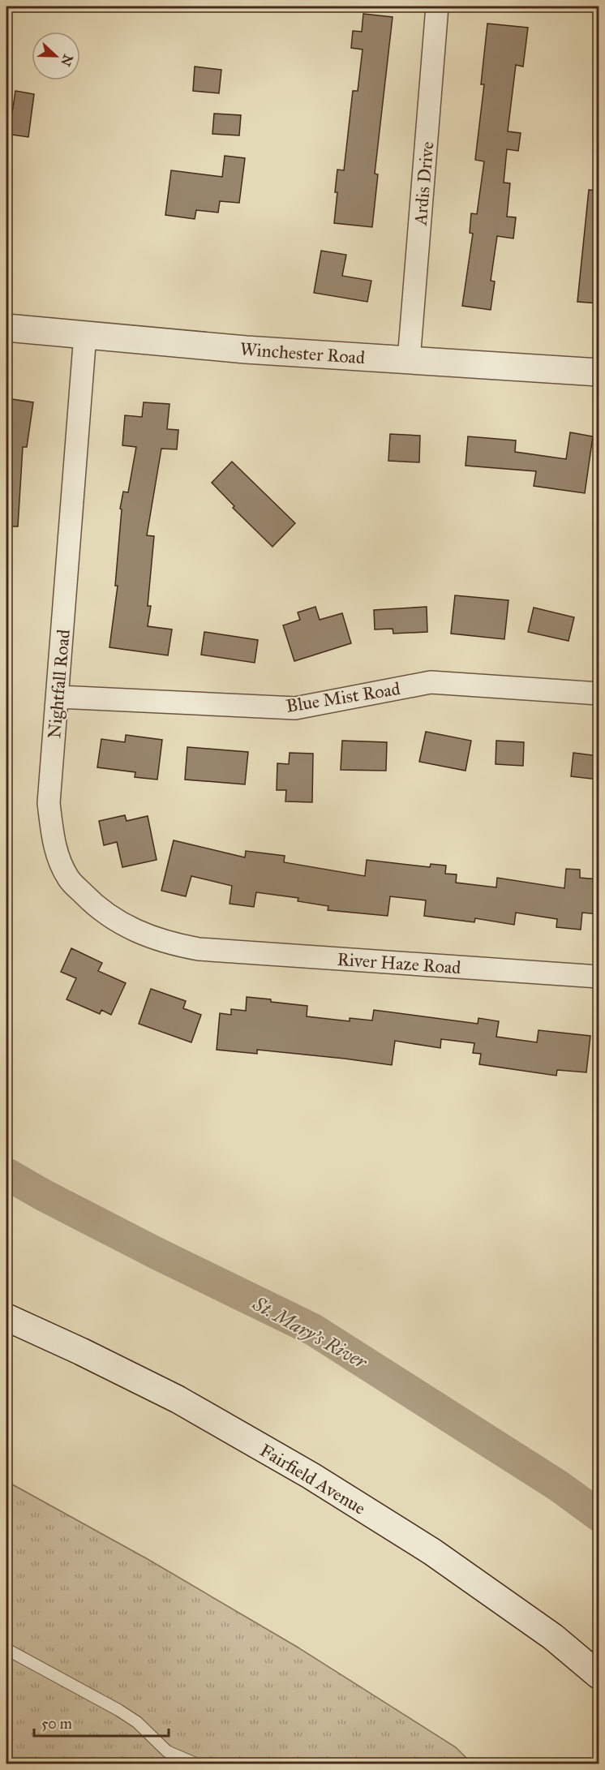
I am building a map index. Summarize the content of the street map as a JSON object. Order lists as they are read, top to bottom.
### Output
{
  "streets": {
    "main road": ["Winchester Road", "Fairfield Avenue"],
    "street": [
      "Ardis Drive",
      "Nightfall Road",
      "Blue Mist Road",
      "River Haze Road"
    ]
  },
  "crossings": [
    ["Ardis Drive", "Winchester Road"],
    ["Winchester Road", "Nightfall Road"],
    ["Nightfall Road", "Blue Mist Road"],
    ["Nightfall Road", "River Haze Road"]
  ],
  "water": ["St. Mary's River"],
  "scale_bar": "50 m",
  "north": "right"
}
